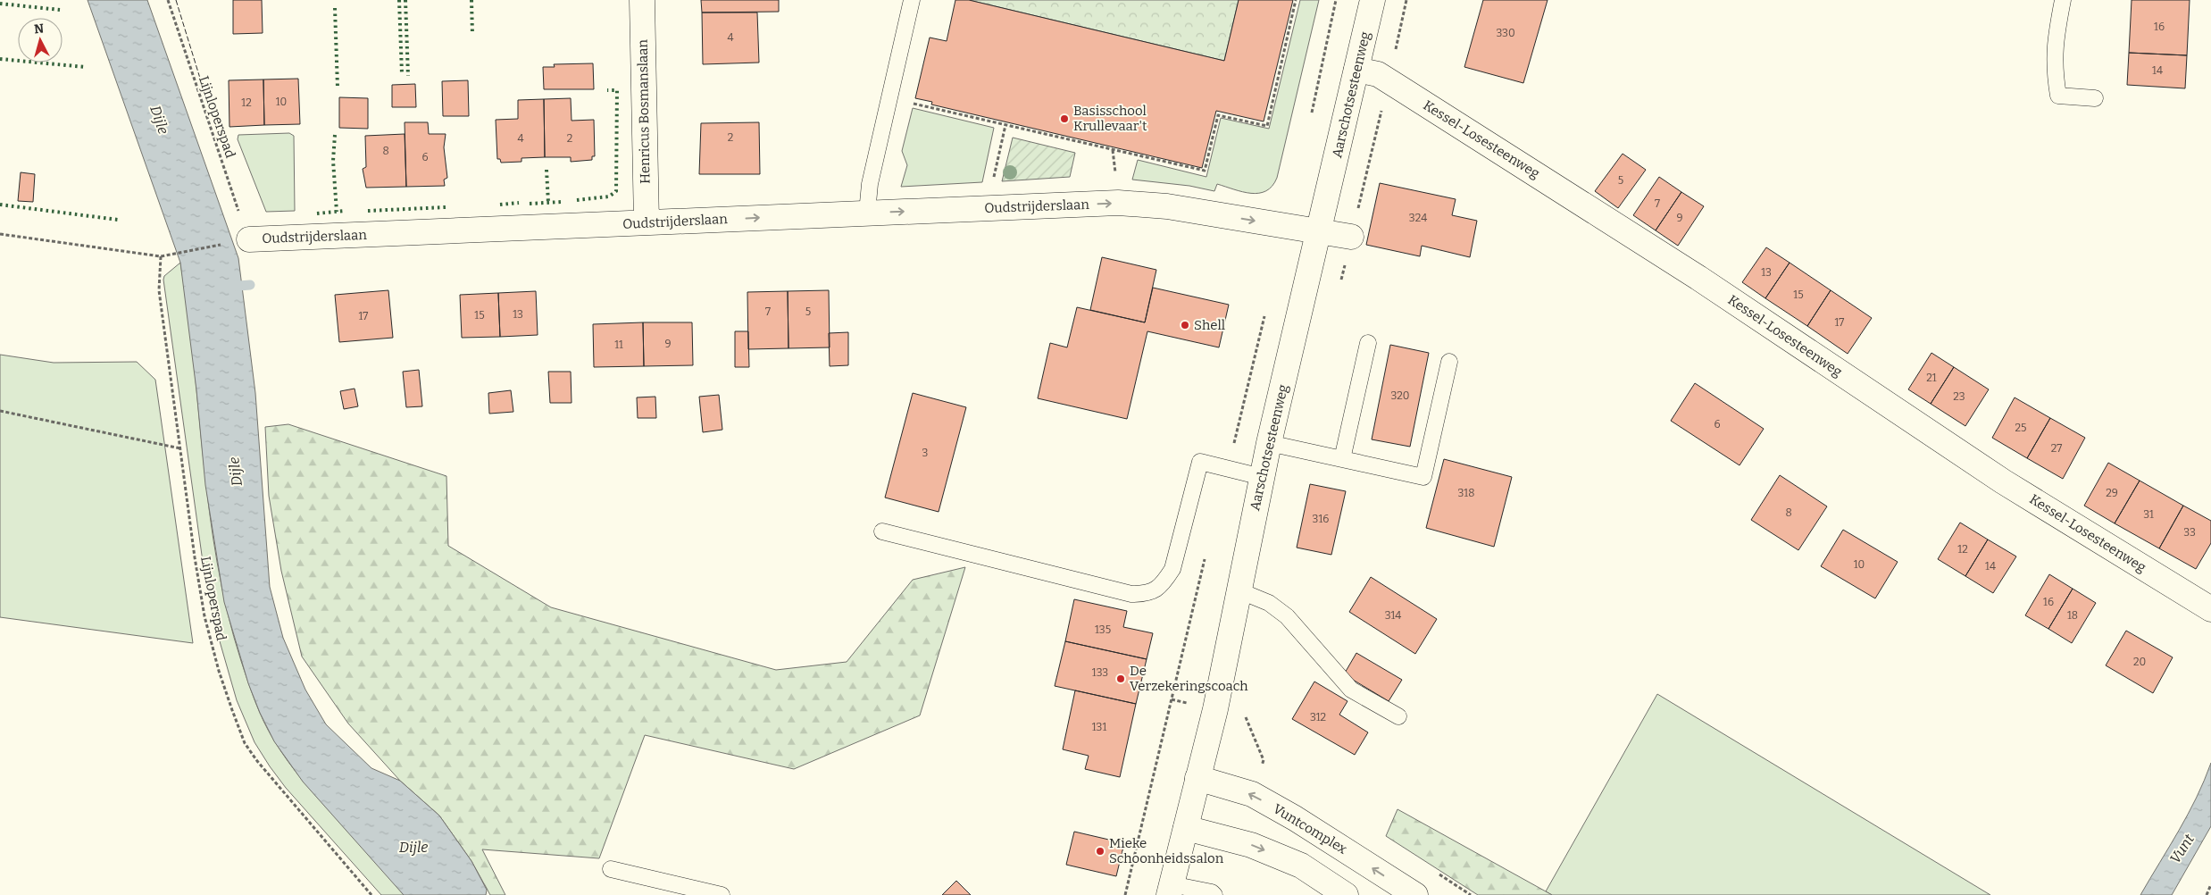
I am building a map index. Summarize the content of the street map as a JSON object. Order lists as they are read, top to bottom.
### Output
{
  "streets": {
    "street": [
      "Aarschotsesteenweg",
      "Henricus Bosmanslaan",
      "Kessel-Losesteenweg",
      "Oudstrijderslaan",
      "Vuntcomplex"
    ],
    "path": ["Lijnloperspad"]
  },
  "crossings": [
    ["Aarschotsesteenweg", "Kessel-Losesteenweg"],
    ["Aarschotsesteenweg", "Oudstrijderslaan"],
    ["Aarschotsesteenweg", "Vuntcomplex"],
    ["Henricus Bosmanslaan", "Oudstrijderslaan"],
    ["Lijnloperspad", "Oudstrijderslaan"]
  ],
  "one_way": ["Oudstrijderslaan"],
  "water": ["Dijle", "Vunt"],
  "places": [
    "Basisschool Krullevaar't",
    "Shell",
    "De Verzekeringscoach",
    "Mieke Schoonheidssalon"
  ],
  "house_numbers": [
    "16",
    "330",
    "4",
    "14",
    "10",
    "12",
    "2",
    "4",
    "2",
    "8",
    "6",
    "5",
    "7",
    "324",
    "9",
    "13",
    "15",
    "7",
    "5",
    "13",
    "15",
    "17",
    "17",
    "9",
    "11",
    "21",
    "320",
    "23",
    "6",
    "25",
    "27",
    "3",
    "318",
    "29",
    "8",
    "31",
    "316",
    "33",
    "12",
    "10",
    "14",
    "16",
    "314",
    "18",
    "135",
    "20",
    "133",
    "312",
    "131"
  ],
  "north": "top"
}
